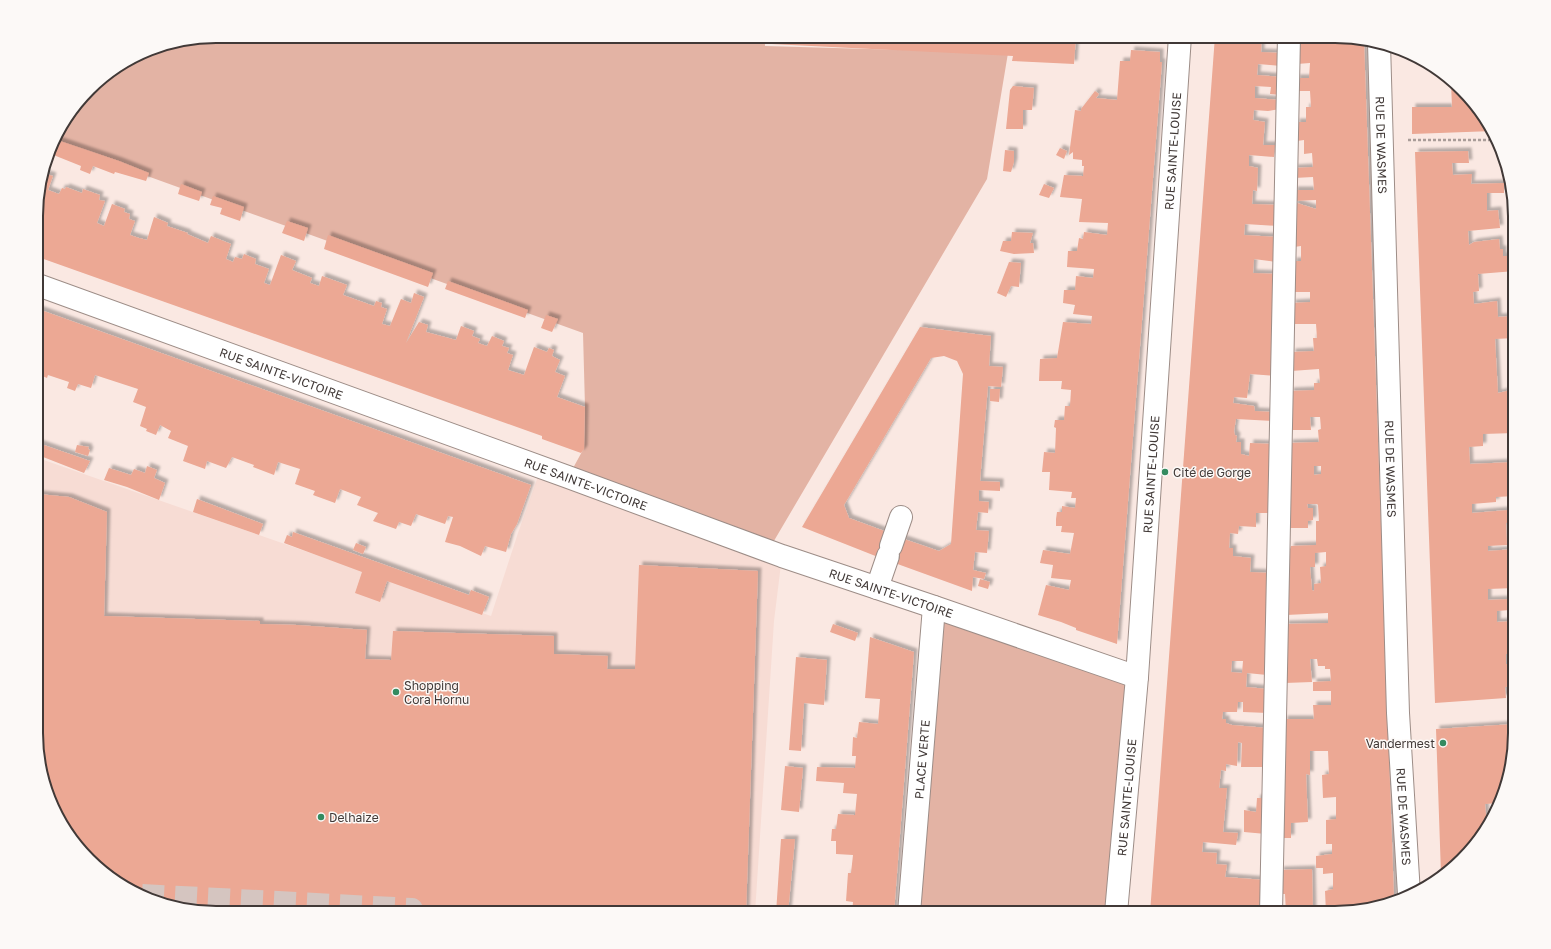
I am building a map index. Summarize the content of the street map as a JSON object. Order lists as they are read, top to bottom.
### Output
{
  "streets": {
    "street": [
      "RUE DE WASMES",
      "RUE SAINTE-LOUISE",
      "RUE SAINTE-VICTOIRE",
      "PLACE VERTE"
    ]
  },
  "crossings": [
    ["RUE SAINTE-LOUISE", "RUE SAINTE-VICTOIRE"],
    ["RUE SAINTE-VICTOIRE", "PLACE VERTE"]
  ],
  "places": [
    "Cité de Gorge",
    "Shopping Cora Hornu",
    "Vandermest",
    "Delhaize"
  ]
}
